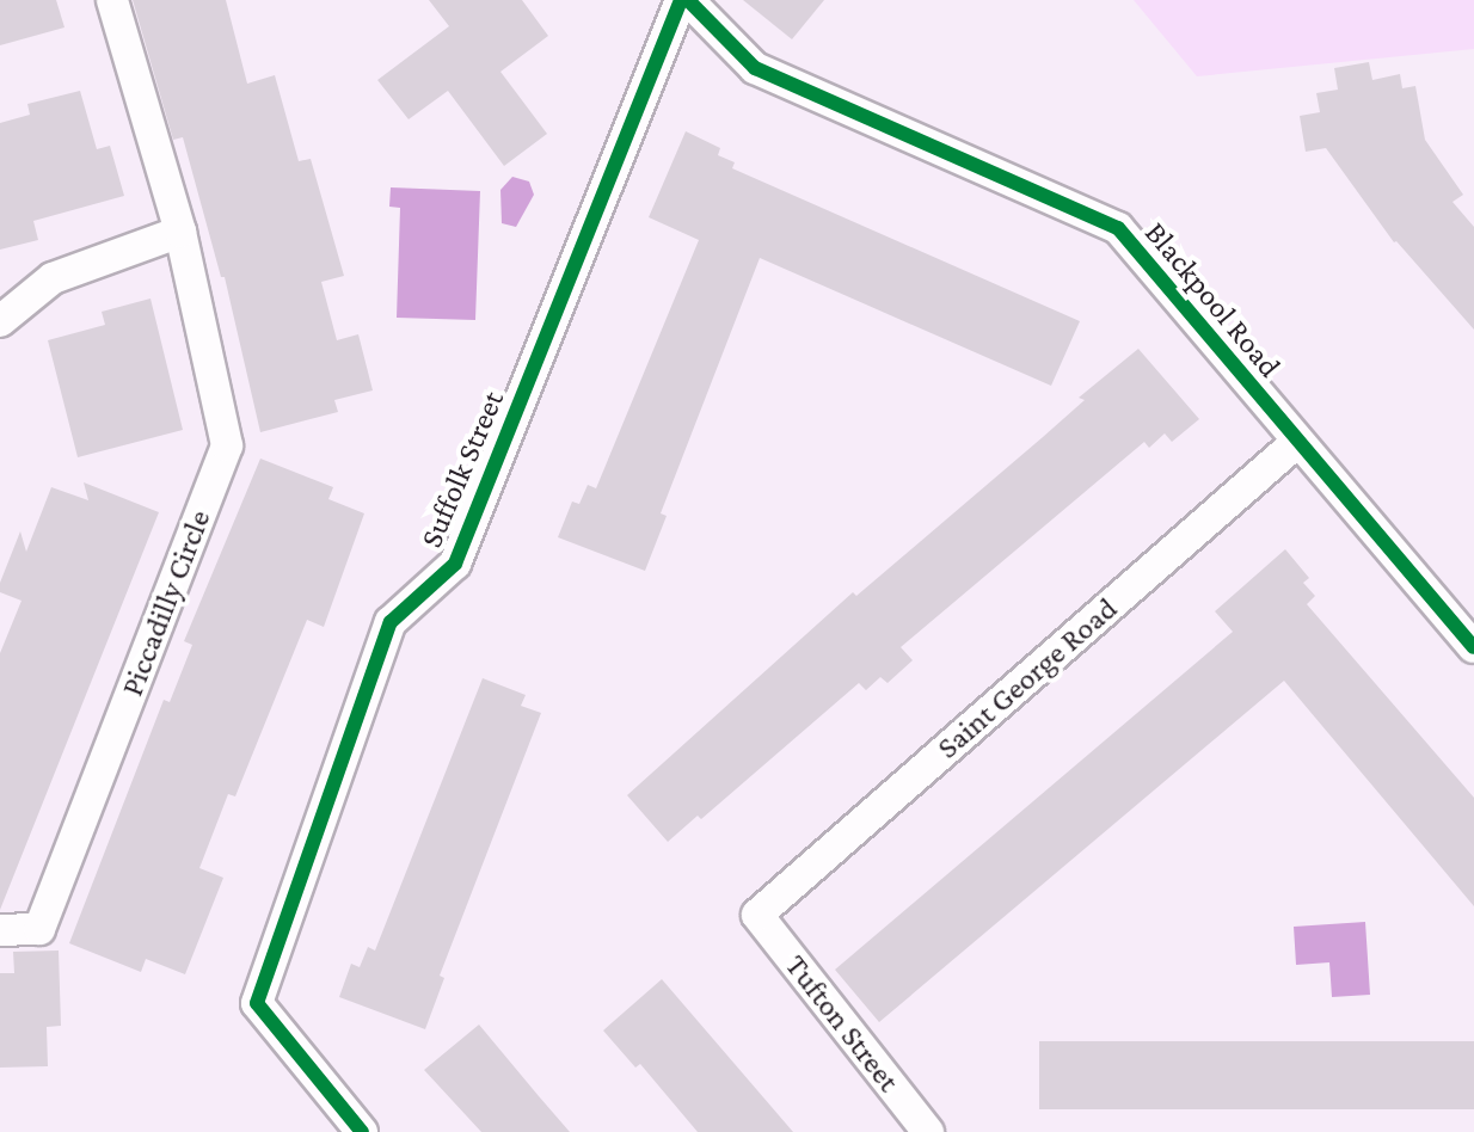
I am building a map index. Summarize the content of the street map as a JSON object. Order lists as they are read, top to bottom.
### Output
{
  "streets": {
    "street": [
      "Blackpool Road",
      "Suffolk Street",
      "Piccadilly Circle",
      "Saint George Road",
      "Tufton Street"
    ]
  },
  "crossings": [
    ["Blackpool Road", "Suffolk Street"],
    ["Blackpool Road", "Saint George Road"],
    ["Saint George Road", "Tufton Street"]
  ]
}
